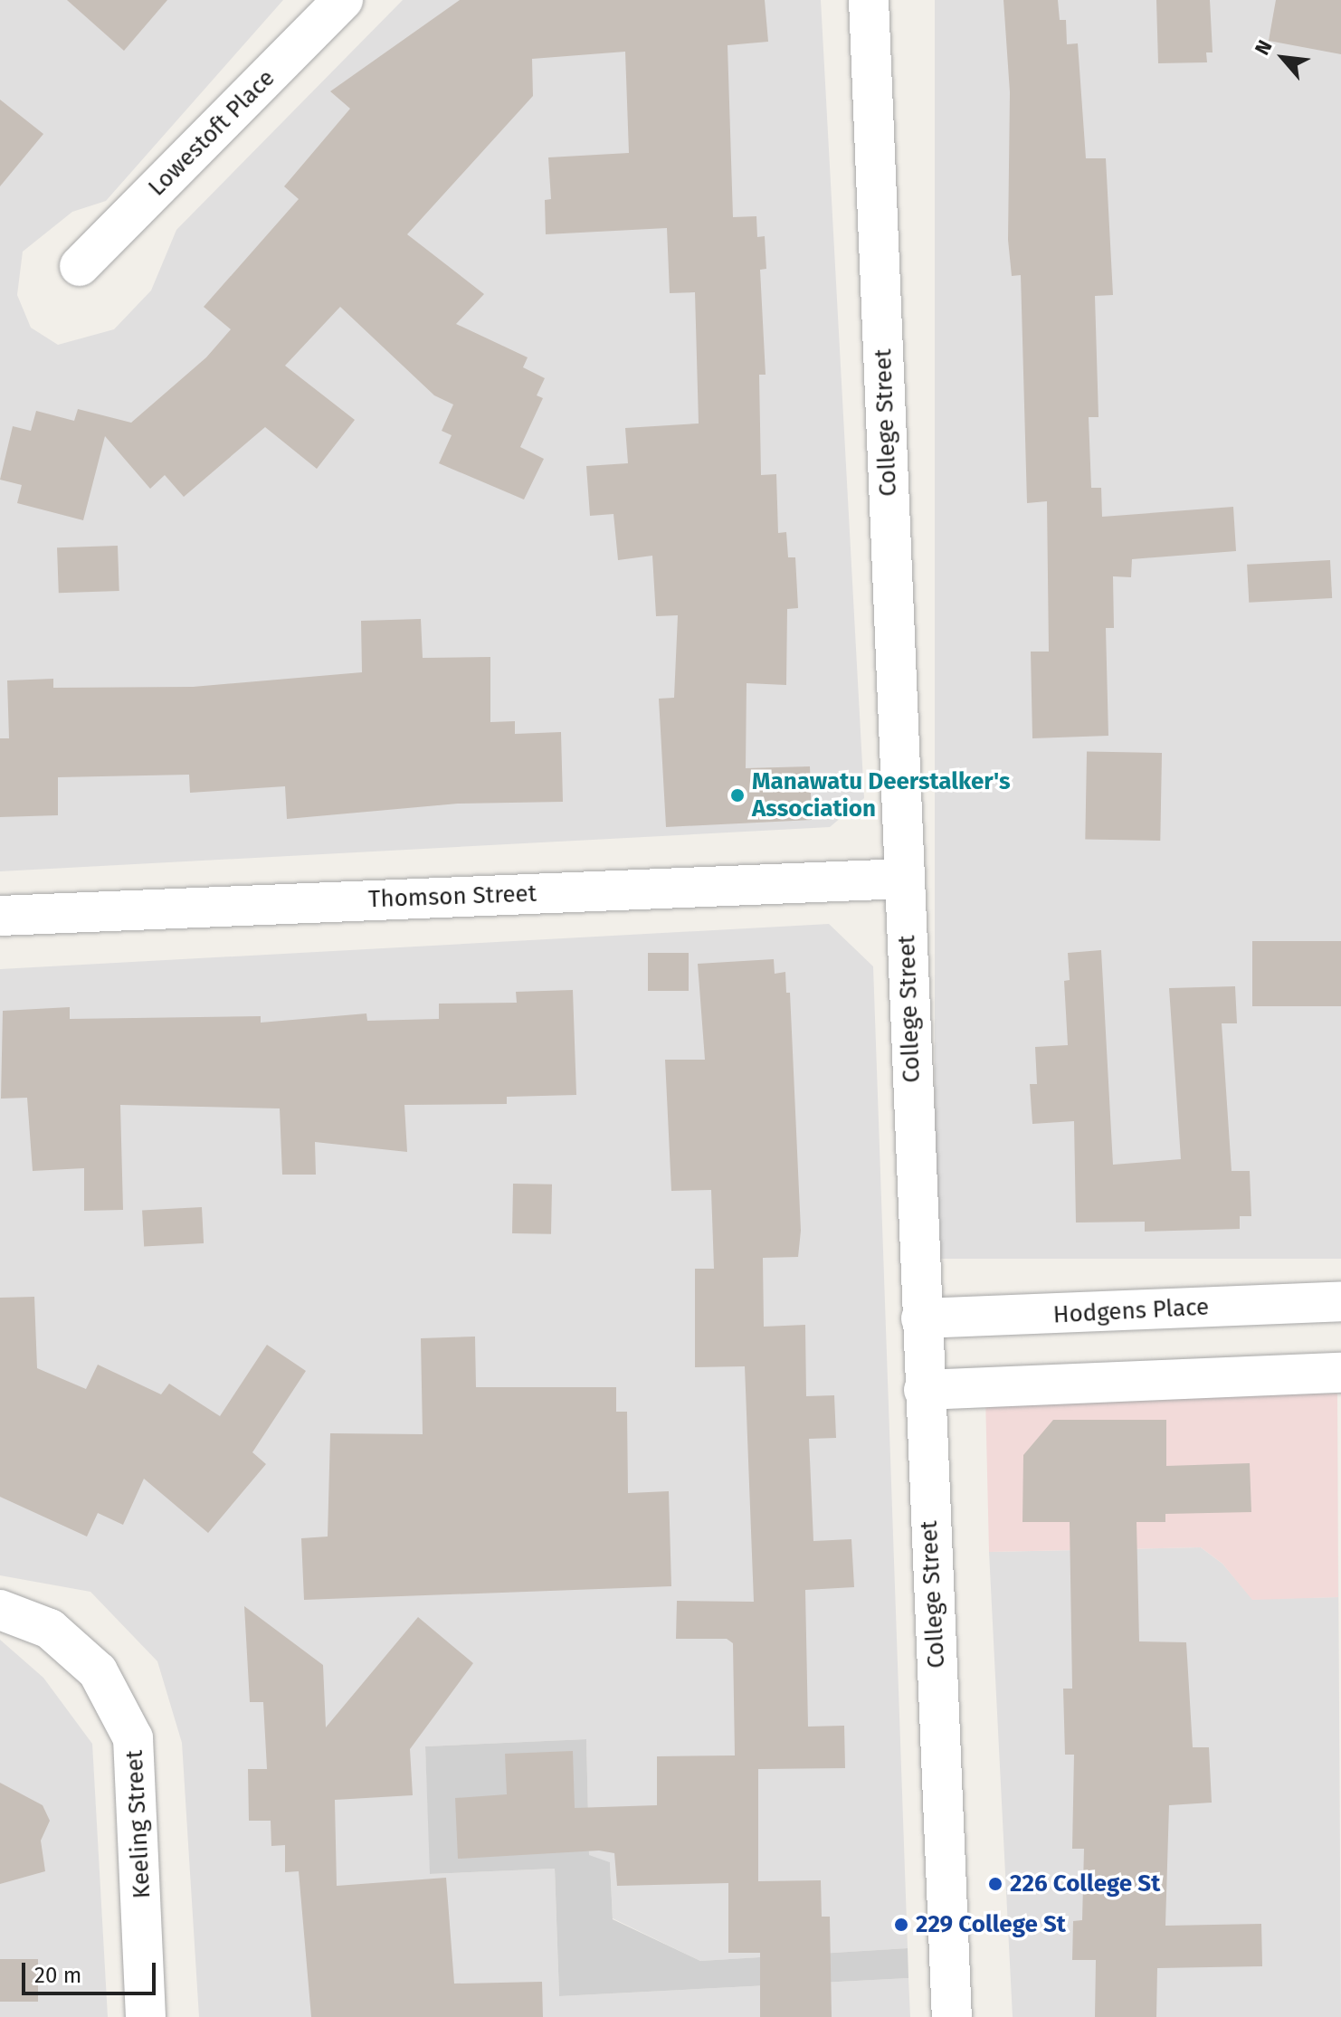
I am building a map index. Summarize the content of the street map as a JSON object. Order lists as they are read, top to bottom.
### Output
{
  "streets": {
    "street": [
      "Lowestoft Place",
      "College Street",
      "Thomson Street",
      "Hodgens Place",
      "Keeling Street"
    ]
  },
  "crossings": [
    ["College Street", "Thomson Street"],
    ["College Street", "Hodgens Place"]
  ],
  "places": ["Manawatu Deerstalker's Association", "226 College St", "229 College St"],
  "scale_bar": "20 m",
  "north": "top left"
}
